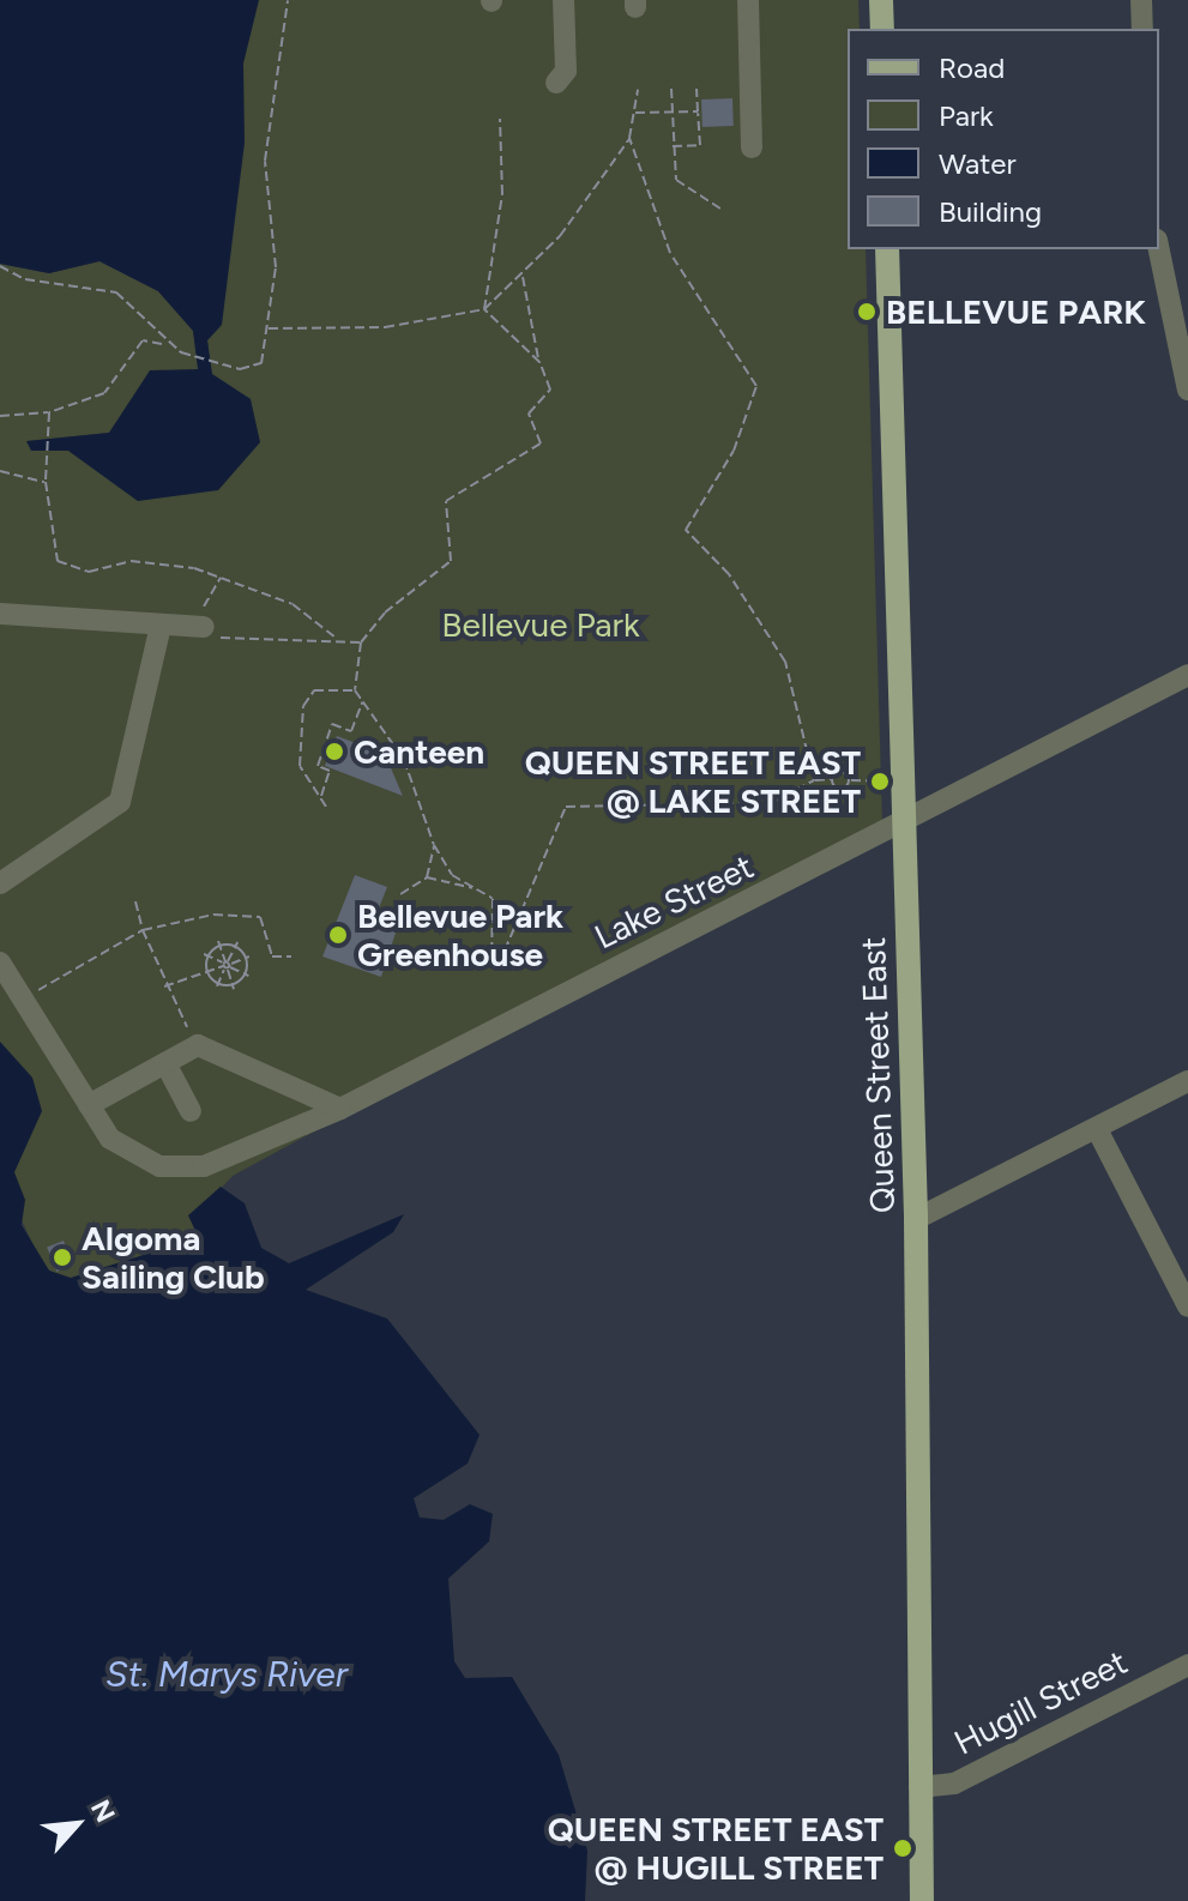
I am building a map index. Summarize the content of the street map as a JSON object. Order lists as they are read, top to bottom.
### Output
{
  "streets": {
    "main road": ["Queen Street East"],
    "street": ["Lake Street", "Hugill Street"]
  },
  "crossings": [
    ["Lake Street", "Queen Street East"],
    ["Queen Street East", "Hugill Street"]
  ],
  "water": ["St. Marys River"],
  "parks": ["Bellevue Park"],
  "places": [
    "BELLEVUE PARK",
    "Canteen",
    "QUEEN STREET EAST @ LAKE STREET",
    "Bellevue Park Greenhouse",
    "Algoma Sailing Club",
    "QUEEN STREET EAST @ HUGILL STREET"
  ],
  "legend": [
    "Road",
    "Park",
    "Water",
    "Building"
  ],
  "north": "top right"
}
